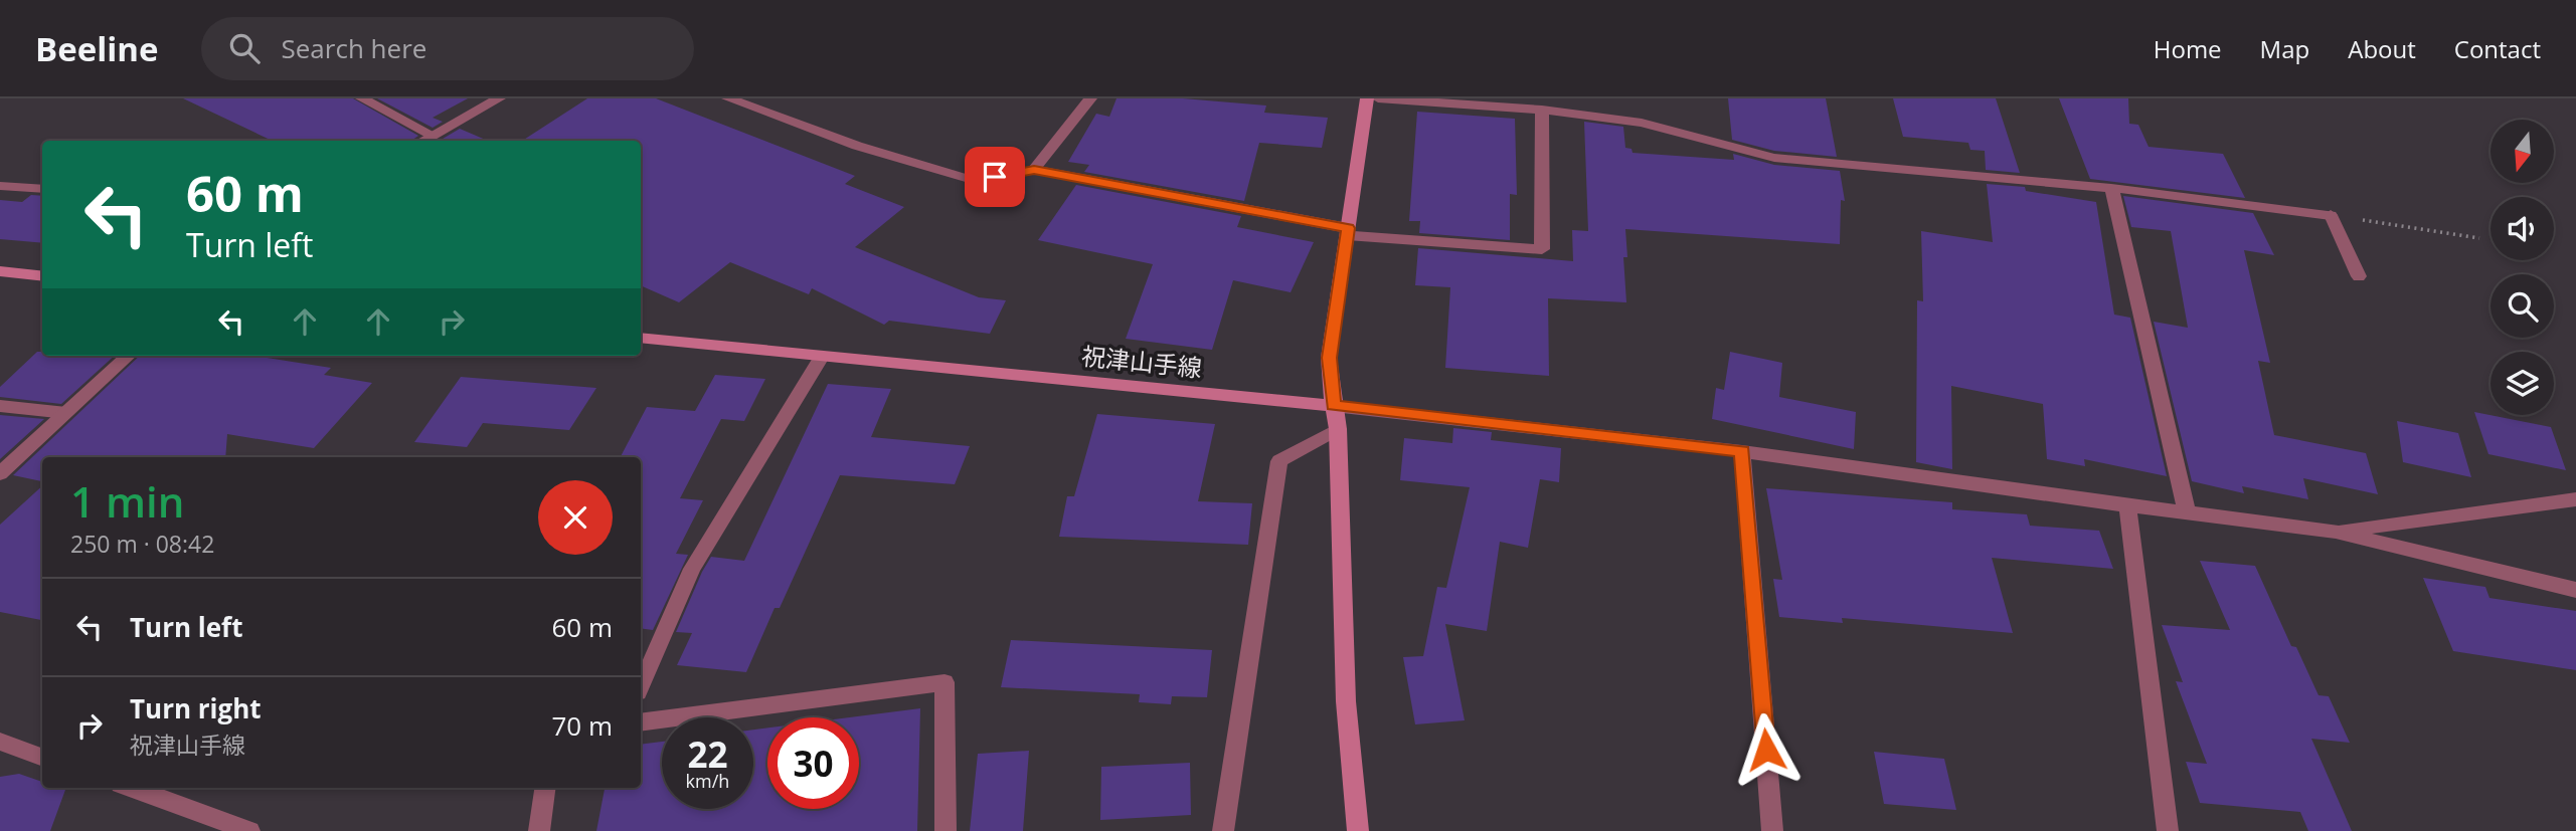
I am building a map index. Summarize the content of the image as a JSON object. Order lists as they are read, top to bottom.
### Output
{
  "streets": {
    "street": ["祝津山手線"]
  },
  "north": "bottom",
  "page": {
    "header": "Beeline",
    "search": "Search here",
    "nav": [
      "Home",
      "Map",
      "About",
      "Contact"
    ],
    "turn": ["60 m", "Turn left"],
    "heading": ["1 min", "250 m · 08:42"],
    "list": [
      {
        "name": "Turn left",
        "value": "60 m"
      },
      {
        "name": "Turn right",
        "note": "祝津山手線",
        "value": "70 m"
      }
    ],
    "speed": "22 km/h",
    "limit": "30"
  }
}
